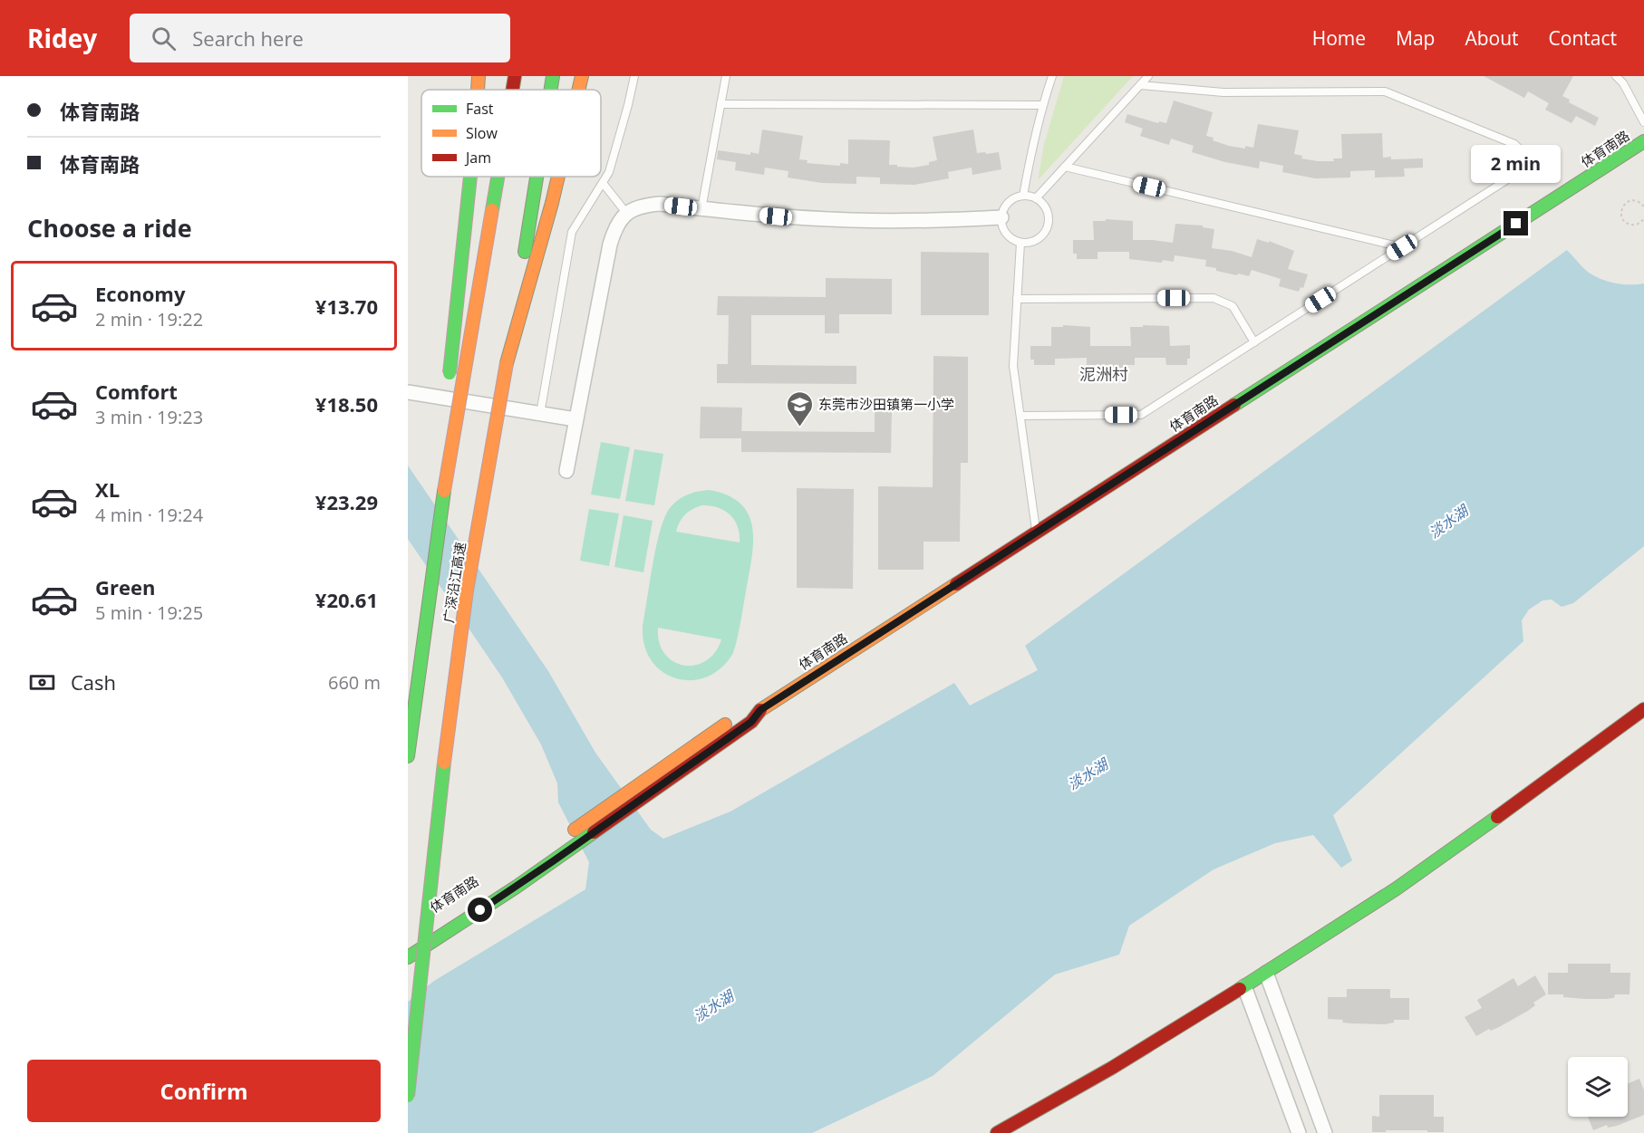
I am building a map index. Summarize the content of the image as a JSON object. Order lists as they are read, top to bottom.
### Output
{
  "streets": {
    "main road": ["体育南路", "广深沿江高速"]
  },
  "districts": ["泥洲村"],
  "water": ["淡水湖"],
  "places": {
    "school or university": ["东莞市沙田镇第一小学"]
  },
  "legend": ["Fast", "Slow", "Jam"],
  "page": {
    "header": "Ridey",
    "search": "Search here",
    "nav": [
      "Home",
      "Map",
      "About",
      "Contact"
    ],
    "banner": ["体育南路", "体育南路"],
    "bubble": "2 min",
    "heading": "Choose a ride",
    "list": [
      {
        "name": "Economy",
        "note": "2 min · 19:22",
        "value": "¥13.70"
      },
      {
        "name": "Comfort",
        "note": "3 min · 19:23",
        "value": "¥18.50"
      },
      {
        "name": "XL",
        "note": "4 min · 19:24",
        "value": "¥23.29"
      },
      {
        "name": "Green",
        "note": "5 min · 19:25",
        "value": "¥20.61"
      }
    ],
    "pay": ["Cash", "660 m"],
    "buttons": "Confirm"
  }
}
